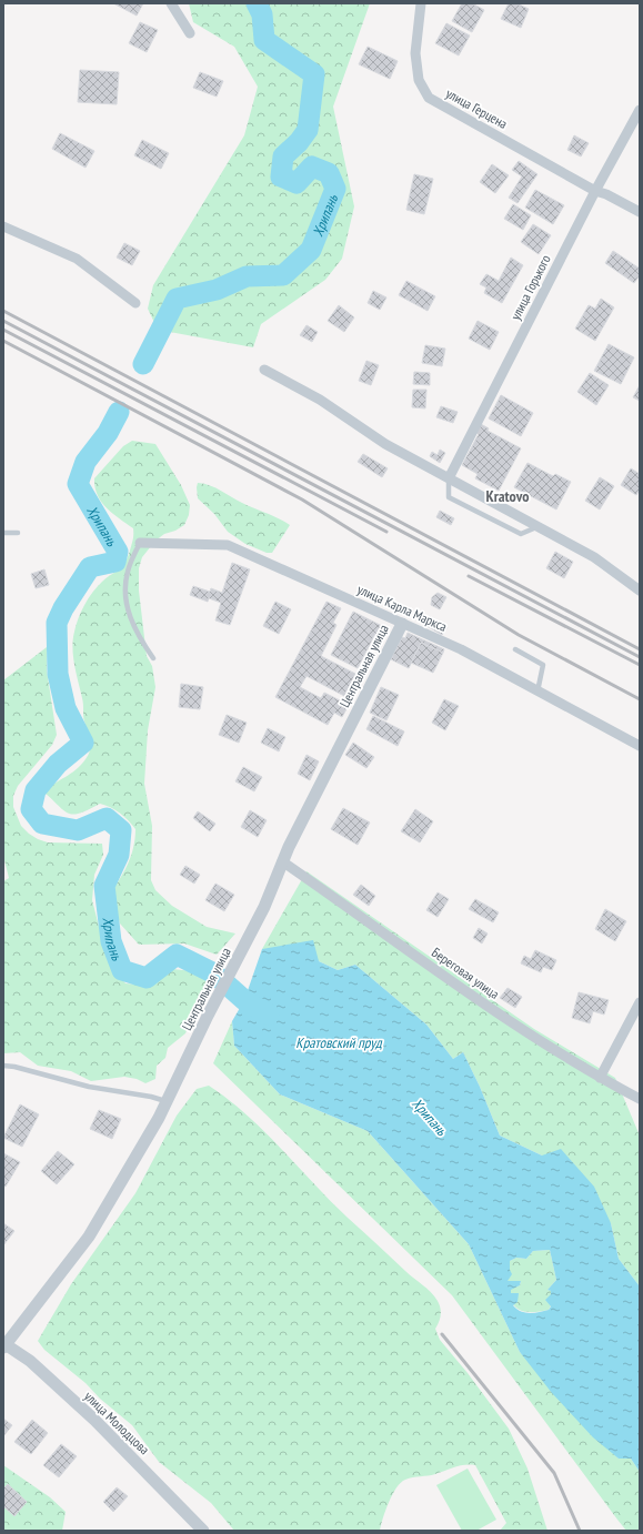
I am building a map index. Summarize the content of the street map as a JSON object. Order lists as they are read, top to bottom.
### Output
{
  "streets": {
    "street": [
      "улица Герцена",
      "улица Горького",
      "улица Карла Маркса",
      "Центральная улица",
      "Береговая улица",
      "улица Молодцова"
    ]
  },
  "crossings": [
    ["улица Герцена", "улица Горького"],
    ["улица Карла Маркса", "Центральная улица"],
    ["Центральная улица", "Береговая улица"],
    ["Центральная улица", "улица Молодцова"]
  ],
  "districts": ["Kratovo"],
  "water": ["Хрипань", "Кратовский пруд"]
}
